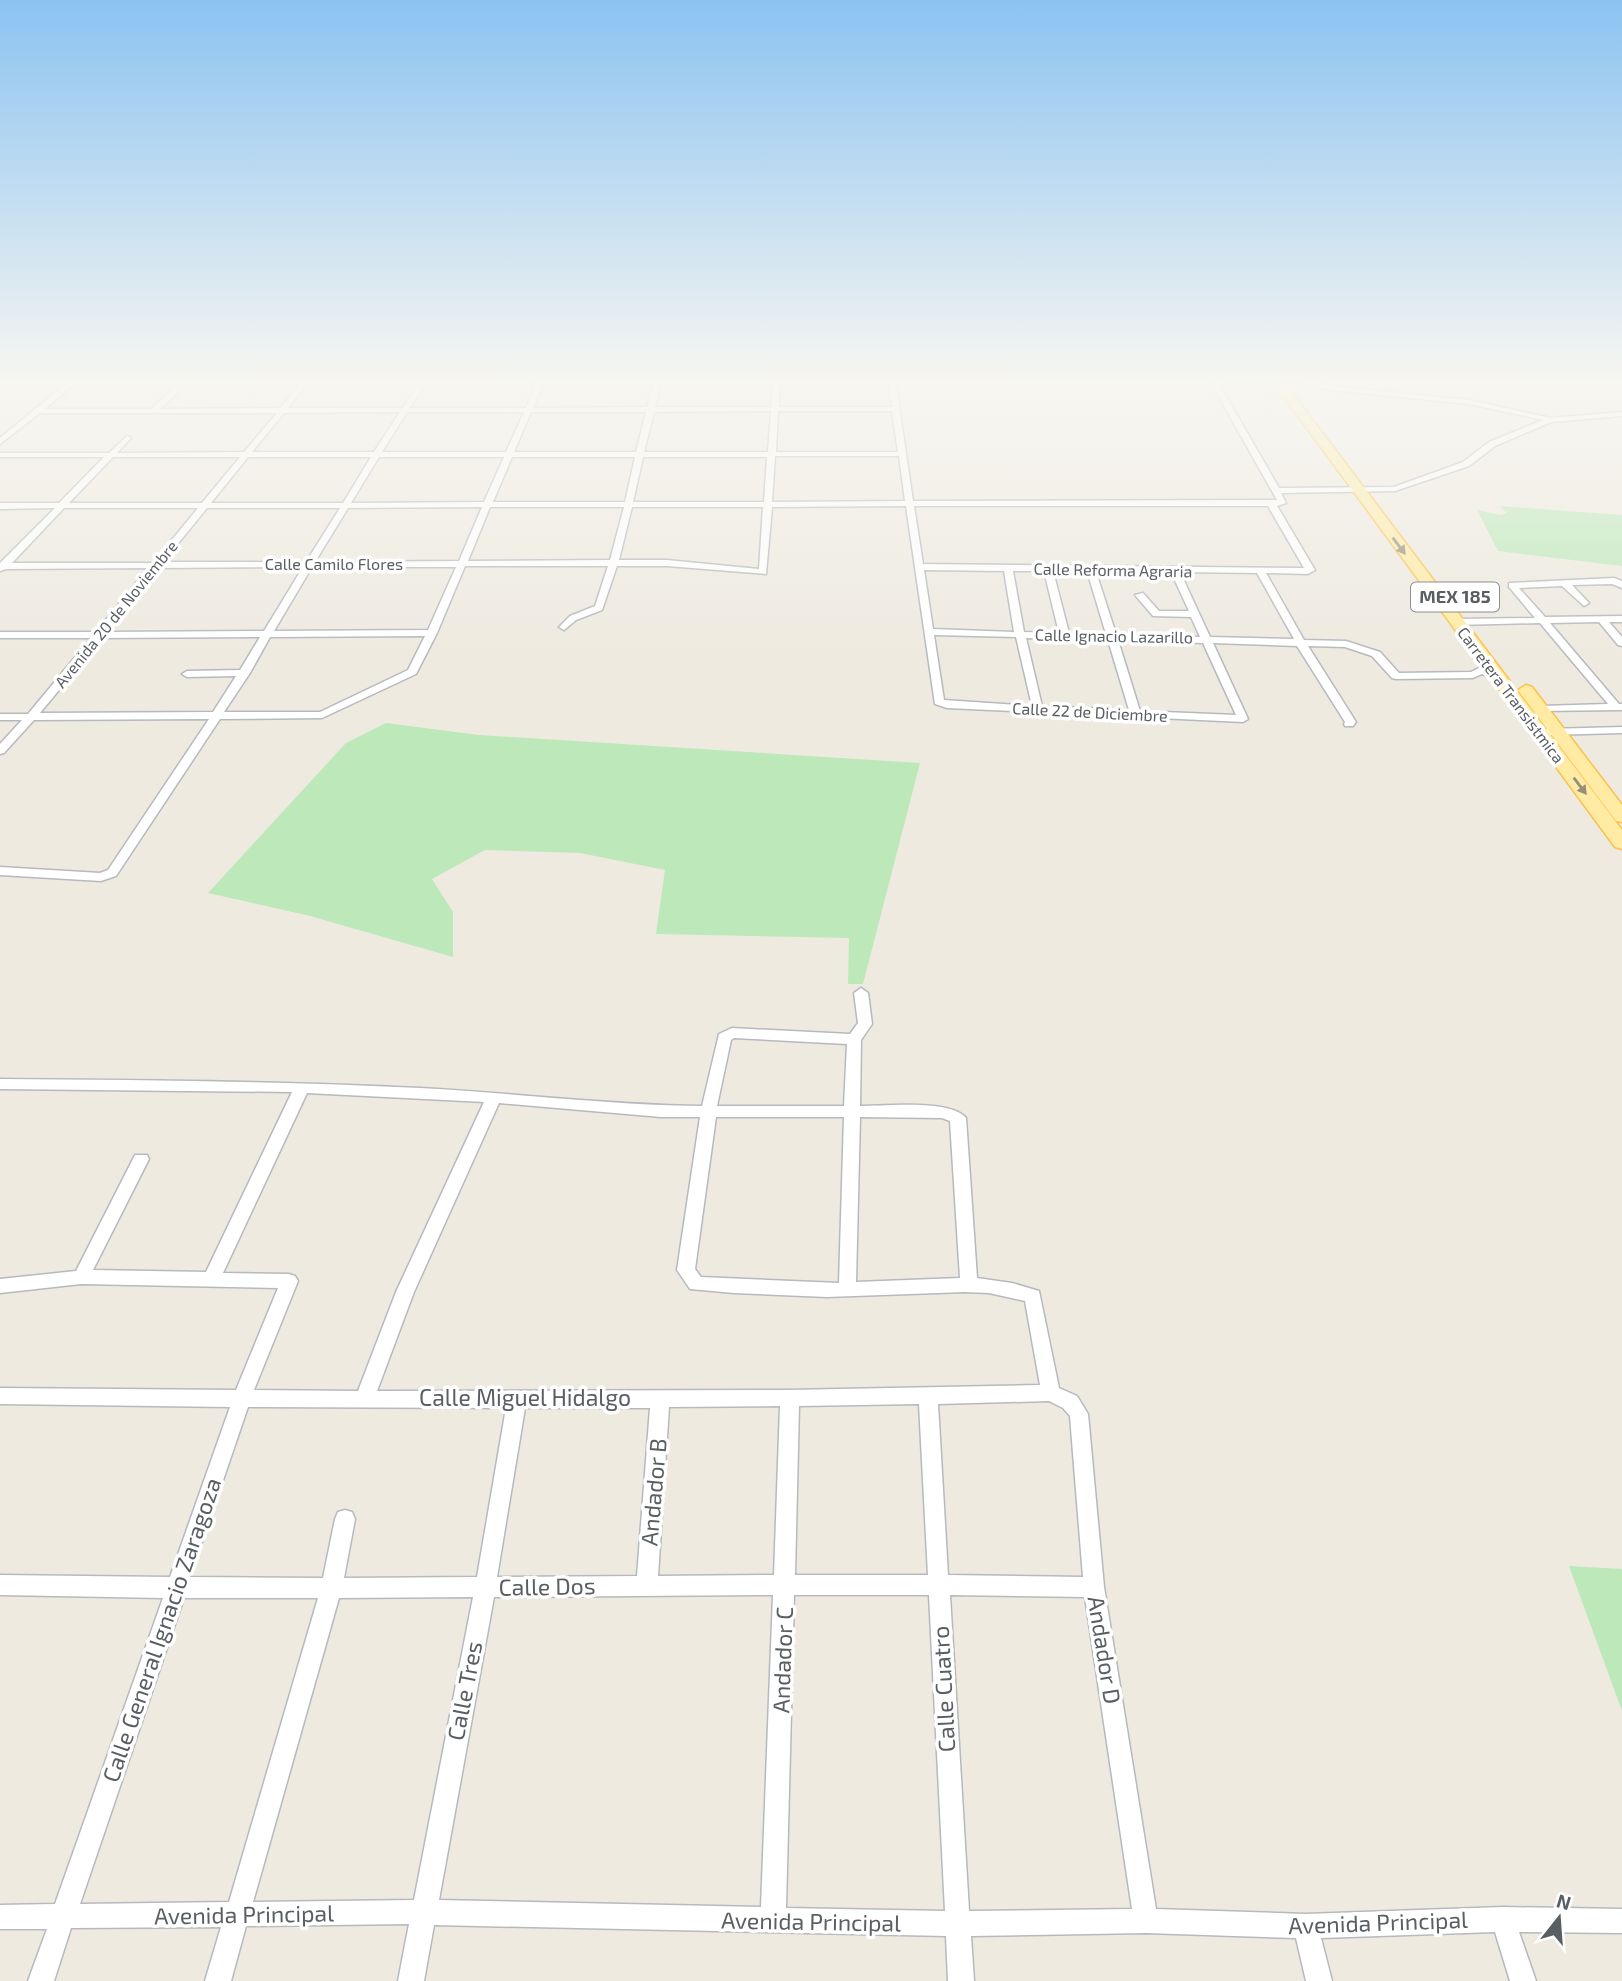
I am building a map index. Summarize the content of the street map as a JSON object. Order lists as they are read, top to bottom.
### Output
{
  "streets": {
    "main road": ["MEX 185", "Carretera Transistmica"],
    "street": [
      "Calle Camilo Flores",
      "Calle Reforma Agraria",
      "Avenida 20 de Noviembre",
      "Calle Ignacio Lazarillo",
      "Calle 22 de Diciembre",
      "Calle Miguel Hidalgo",
      "Andador B",
      "Calle Dos",
      "Calle General Ignacio Zaragoza",
      "Andador D",
      "Andador C",
      "Calle Cuatro",
      "Calle Tres",
      "Avenida Principal"
    ]
  },
  "crossings": [
    ["Calle Camilo Flores", "Avenida 20 de Noviembre"],
    ["Calle Ignacio Lazarillo", "Carretera Transistmica"],
    ["Calle Ignacio Lazarillo", "Calle 22 de Diciembre"],
    ["Calle Miguel Hidalgo", "Andador B"],
    ["Calle Miguel Hidalgo", "Calle General Ignacio Zaragoza"],
    ["Calle Miguel Hidalgo", "Andador D"],
    ["Calle Miguel Hidalgo", "Andador C"],
    ["Calle Miguel Hidalgo", "Calle Cuatro"],
    ["Calle Miguel Hidalgo", "Calle Tres"],
    ["Andador B", "Calle Dos"],
    ["Calle Dos", "Calle General Ignacio Zaragoza"],
    ["Calle Dos", "Andador D"],
    ["Calle Dos", "Andador C"],
    ["Calle Dos", "Calle Cuatro"],
    ["Calle Dos", "Calle Tres"],
    ["Calle General Ignacio Zaragoza", "Avenida Principal"],
    ["Andador D", "Avenida Principal"],
    ["Andador C", "Avenida Principal"],
    ["Calle Cuatro", "Avenida Principal"],
    ["Calle Tres", "Avenida Principal"]
  ],
  "north": "top"
}
